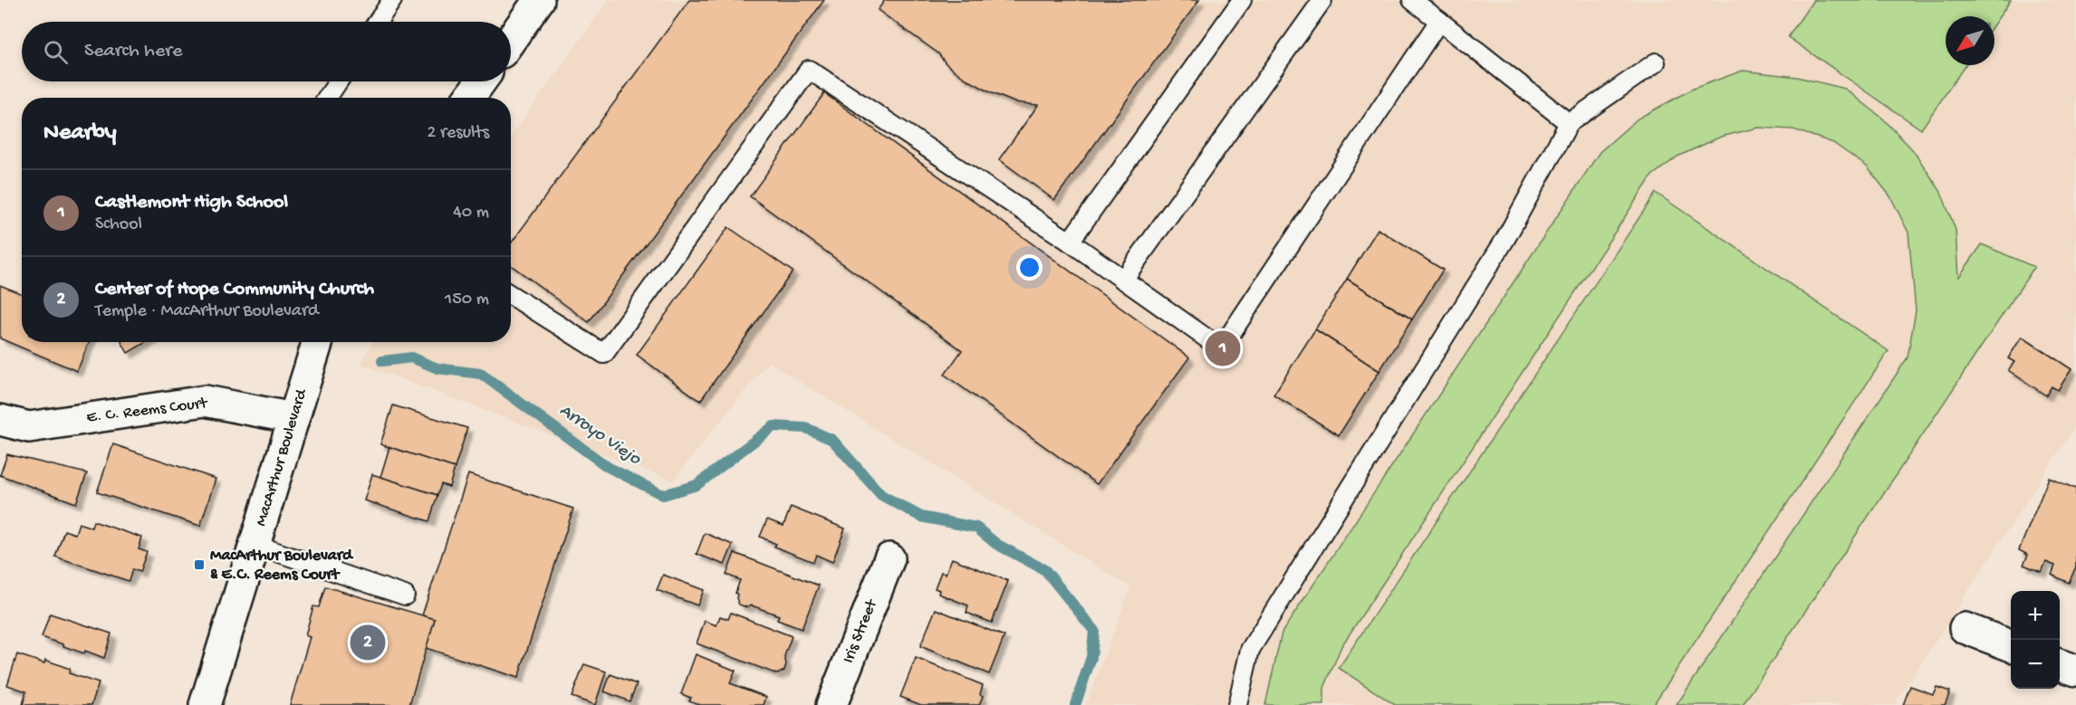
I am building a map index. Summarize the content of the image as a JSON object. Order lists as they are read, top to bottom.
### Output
{
  "streets": {
    "street": ["E. C. Reems Court", "MacArthur Boulevard", "Iris Street"]
  },
  "crossings": [
    ["E. C. Reems Court", "MacArthur Boulevard"]
  ],
  "water": ["Arroyo Viejo"],
  "places": {
    "transit": ["MacArthur Boulevard & E.C. Reems Court"]
  },
  "north": "bottom left",
  "page": {
    "search": "Search here",
    "heading": ["Nearby", "2 results"],
    "list": [
      {
        "mark": "1",
        "name": "Castlemont High School",
        "note": "School",
        "value": "40 m"
      },
      {
        "mark": "2",
        "name": "Center of Hope Community Church",
        "note": "Temple · MacArthur Boulevard",
        "value": "150 m"
      }
    ],
    "pins": ["1", "2"],
    "map_buttons": ["+", "−"]
  }
}
